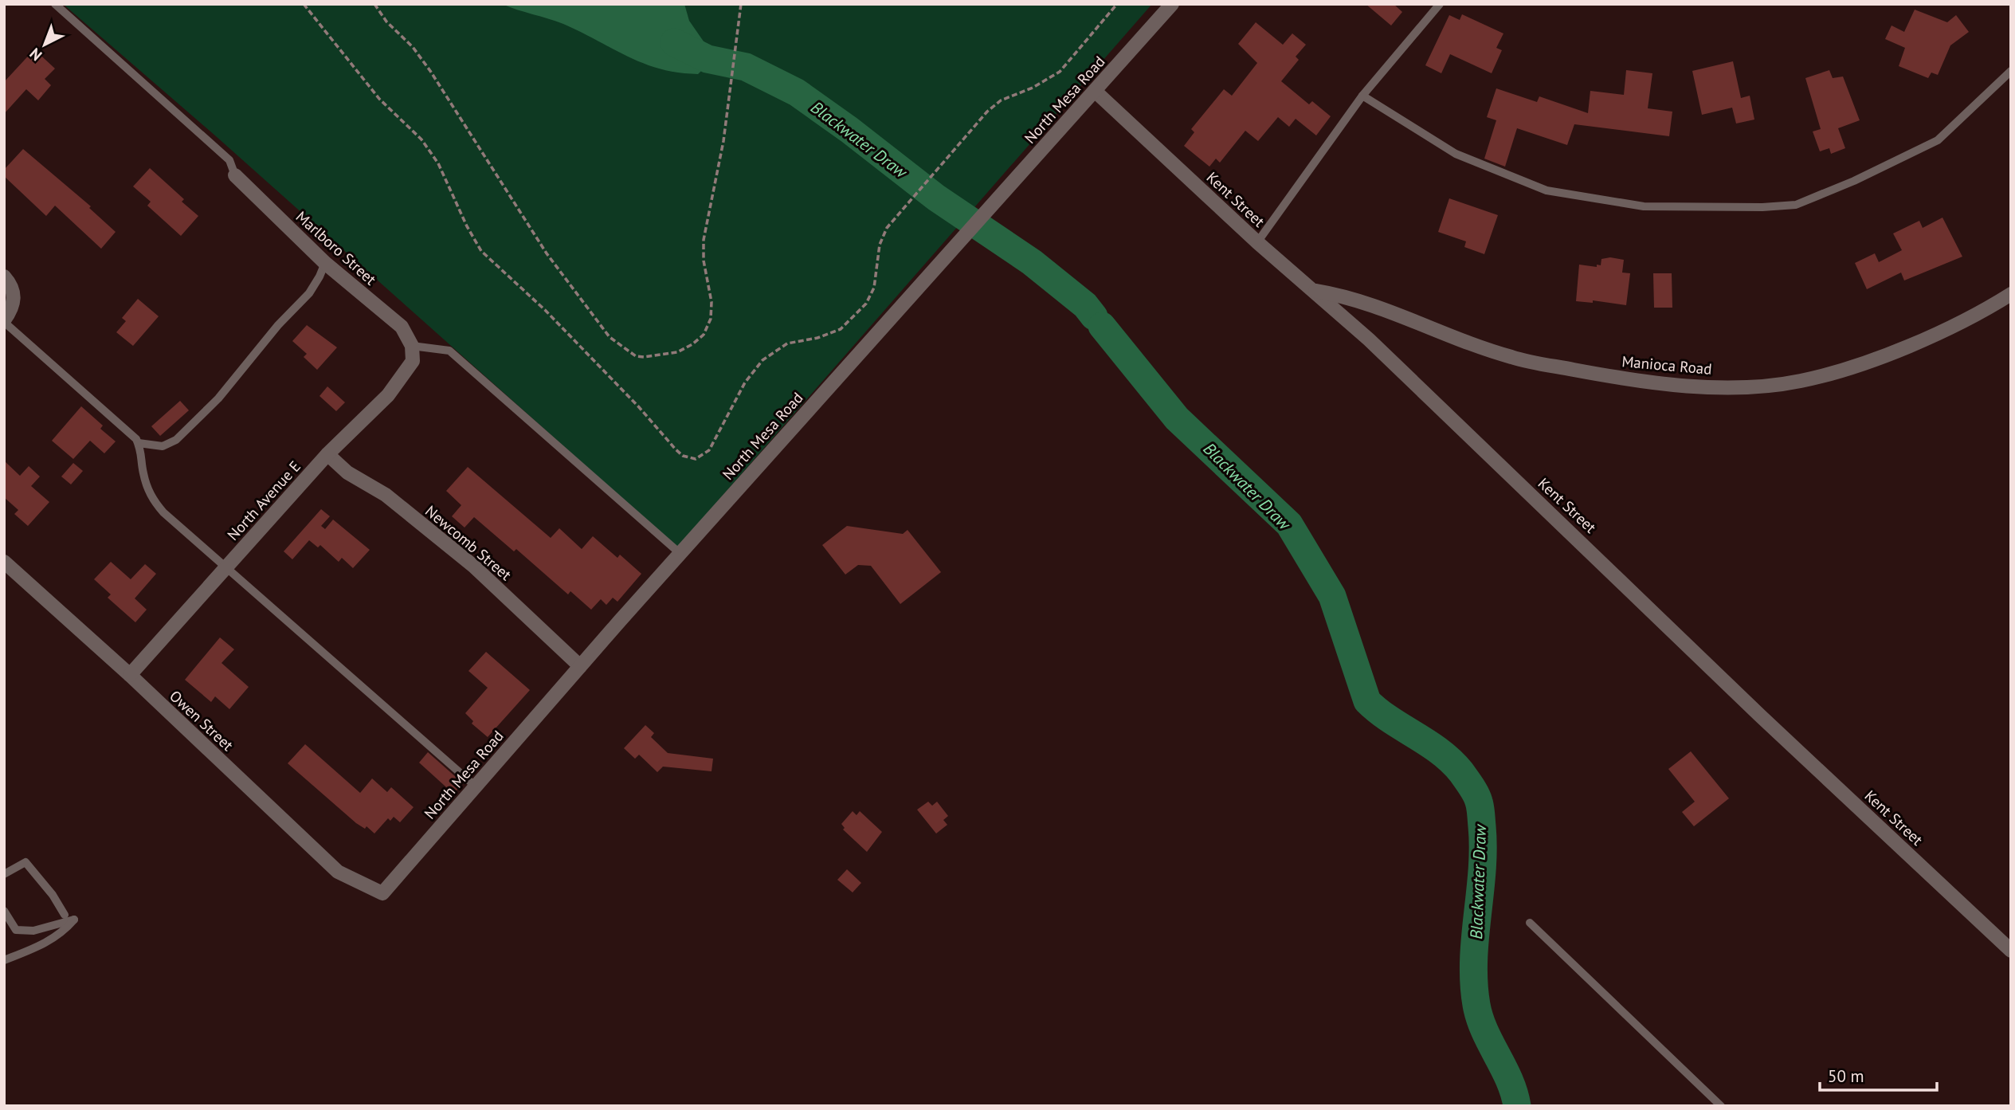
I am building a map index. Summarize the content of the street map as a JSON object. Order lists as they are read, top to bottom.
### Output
{
  "streets": {
    "street": [
      "North Mesa Road",
      "Kent Street",
      "Marlboro Street",
      "Manioca Road",
      "North Avenue E",
      "Newcomb Street",
      "Owen Street"
    ]
  },
  "crossings": [
    ["North Mesa Road", "Kent Street"],
    ["North Mesa Road", "Newcomb Street"],
    ["North Mesa Road", "Owen Street"],
    ["Kent Street", "Manioca Road"],
    ["Marlboro Street", "North Avenue E"],
    ["North Avenue E", "Newcomb Street"],
    ["North Avenue E", "Owen Street"]
  ],
  "water": ["Blackwater Draw"],
  "scale_bar": "50 m",
  "north": "bottom left"
}
